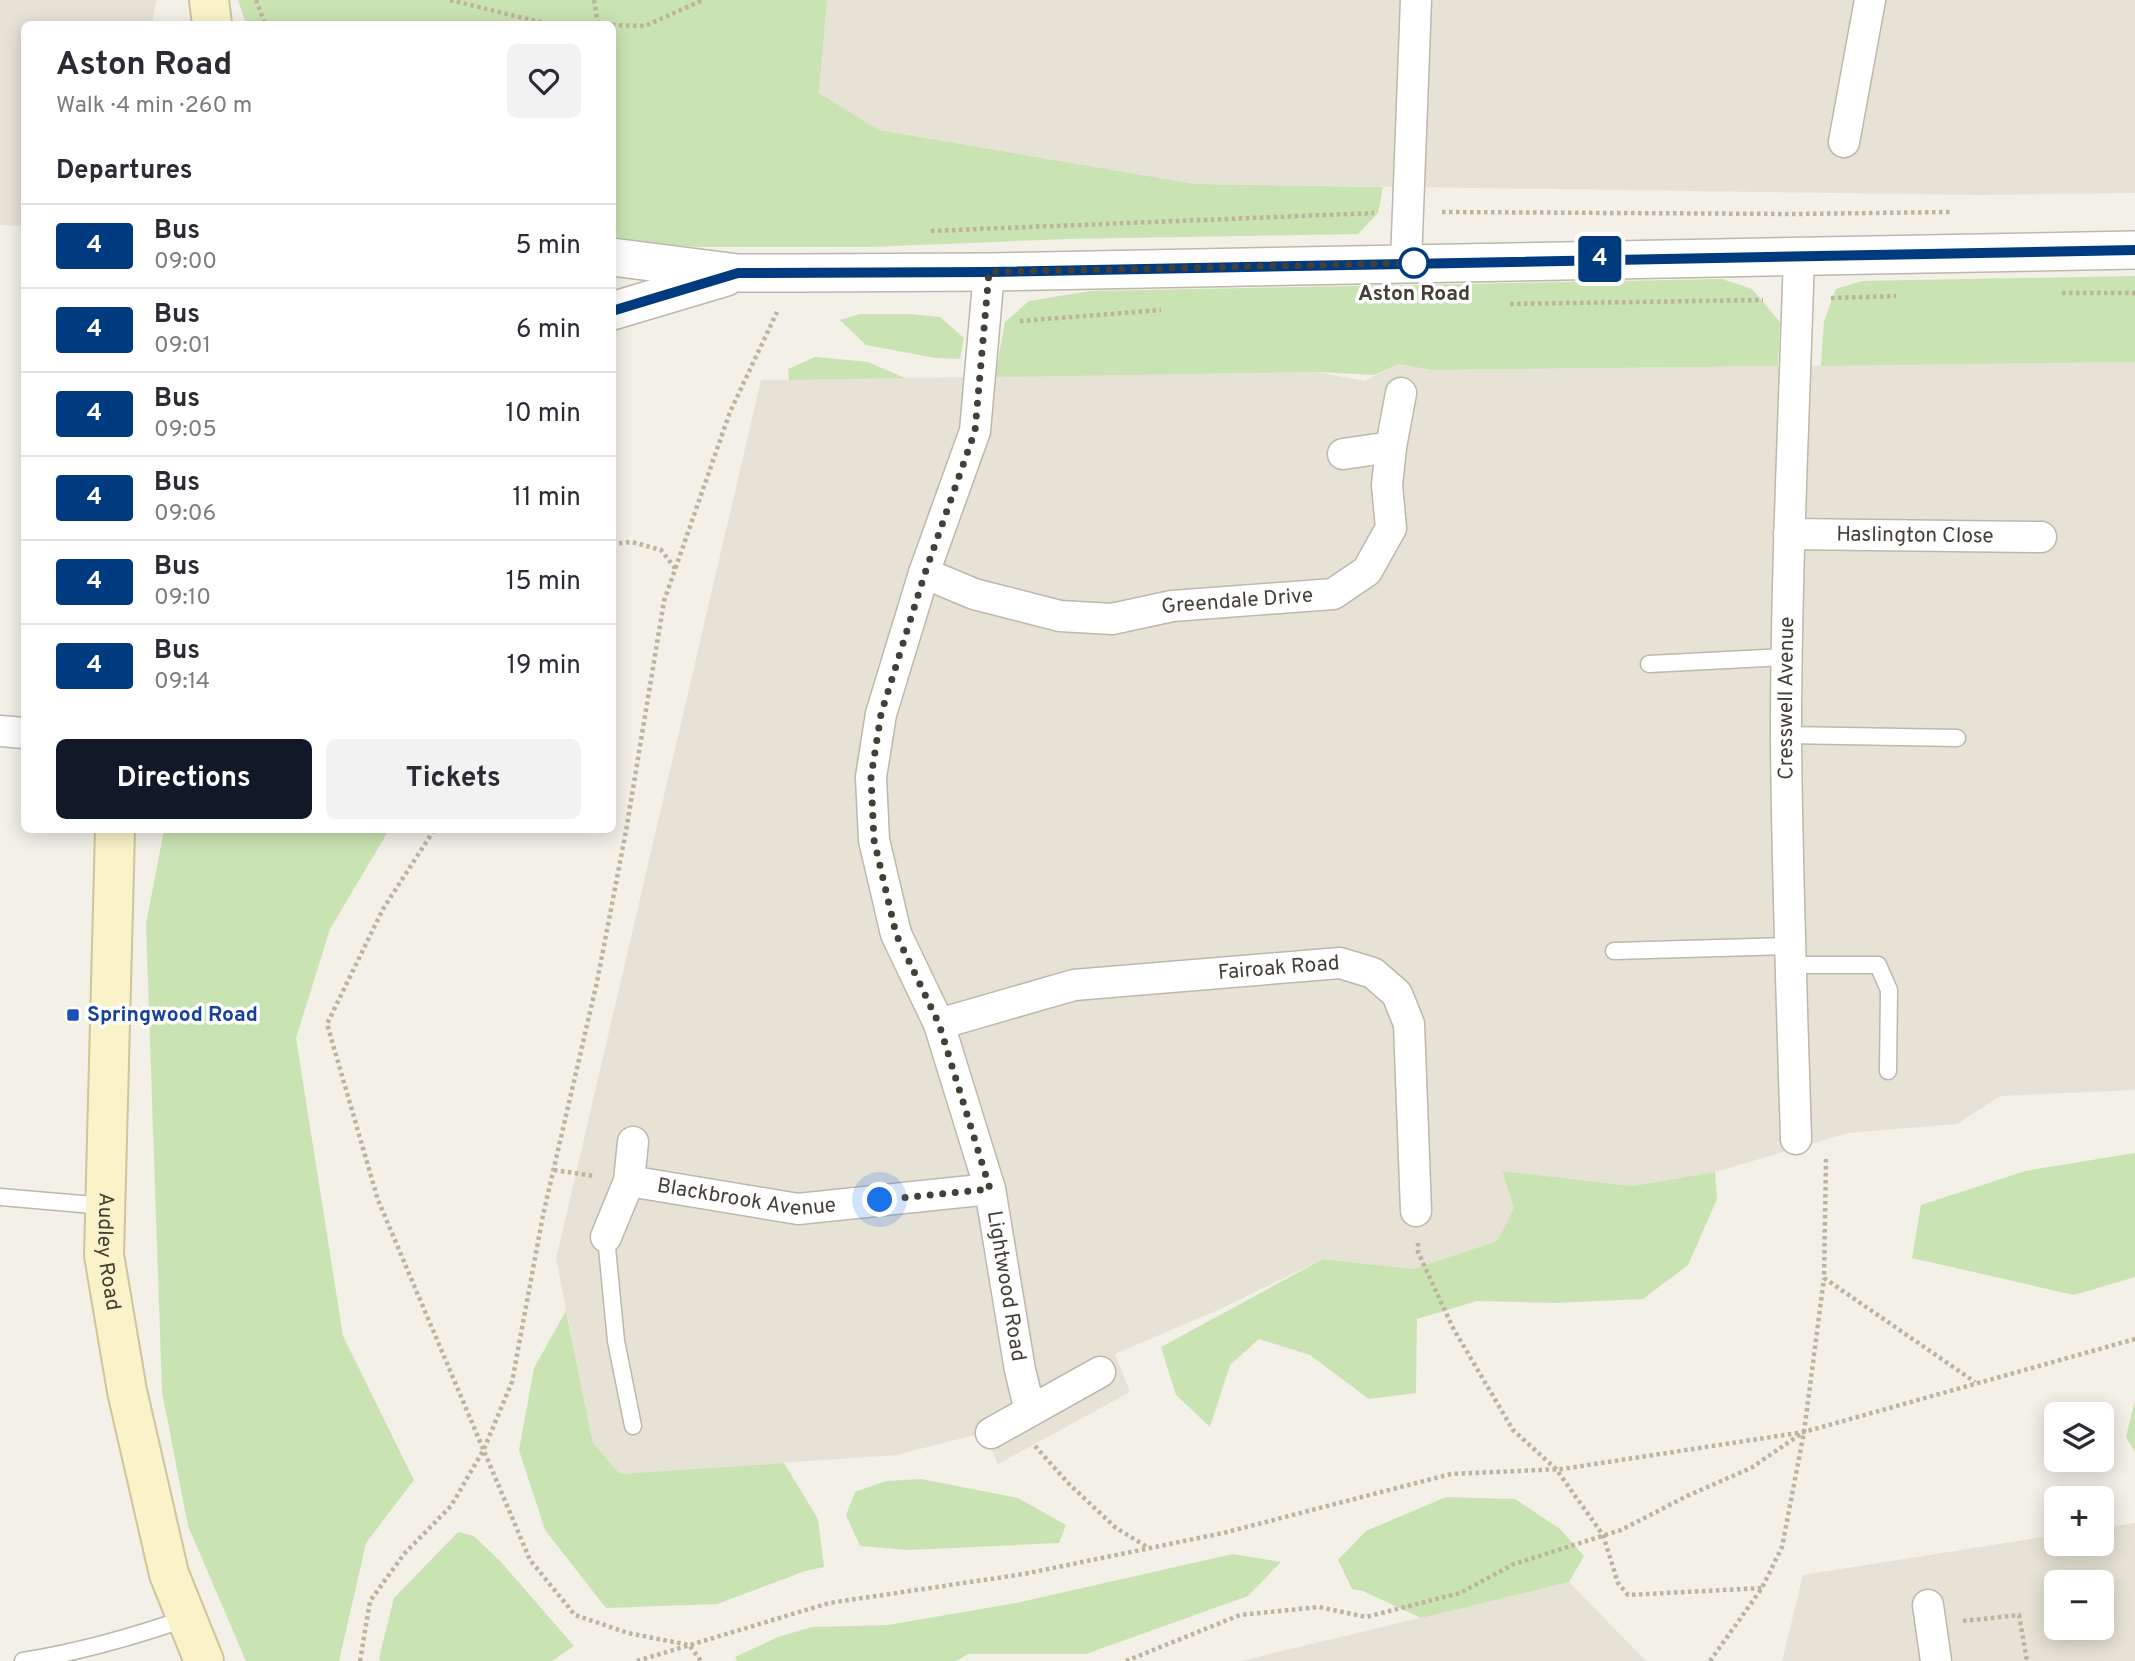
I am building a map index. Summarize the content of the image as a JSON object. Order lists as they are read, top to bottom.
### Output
{
  "streets": {
    "main road": ["Audley Road"],
    "street": [
      "Haslington Close",
      "Greendale Drive",
      "Cresswell Avenue",
      "Fairoak Road",
      "Blackbrook Avenue",
      "Lightwood Road"
    ]
  },
  "crossings": [
    ["Haslington Close", "Cresswell Avenue"],
    ["Greendale Drive", "Lightwood Road"],
    ["Fairoak Road", "Lightwood Road"],
    ["Blackbrook Avenue", "Lightwood Road"]
  ],
  "places": {
    "other": ["Aston Road"],
    "transit": ["Springwood Road"]
  },
  "lines": ["bus line 4"],
  "page": {
    "on_map": "4",
    "heading": [
      ["Aston Road", "Walk · 4 min · 260 m"],
      "Departures"
    ],
    "list": [
      {
        "mark": "4",
        "name": "Bus",
        "note": "09:00",
        "value": "5 min"
      },
      {
        "mark": "4",
        "name": "Bus",
        "note": "09:01",
        "value": "6 min"
      },
      {
        "mark": "4",
        "name": "Bus",
        "note": "09:05",
        "value": "10 min"
      },
      {
        "mark": "4",
        "name": "Bus",
        "note": "09:06",
        "value": "11 min"
      },
      {
        "mark": "4",
        "name": "Bus",
        "note": "09:10",
        "value": "15 min"
      },
      {
        "mark": "4",
        "name": "Bus",
        "note": "09:14",
        "value": "19 min"
      }
    ],
    "buttons": ["Directions", "Tickets"],
    "map_buttons": ["+", "−"]
  }
}
